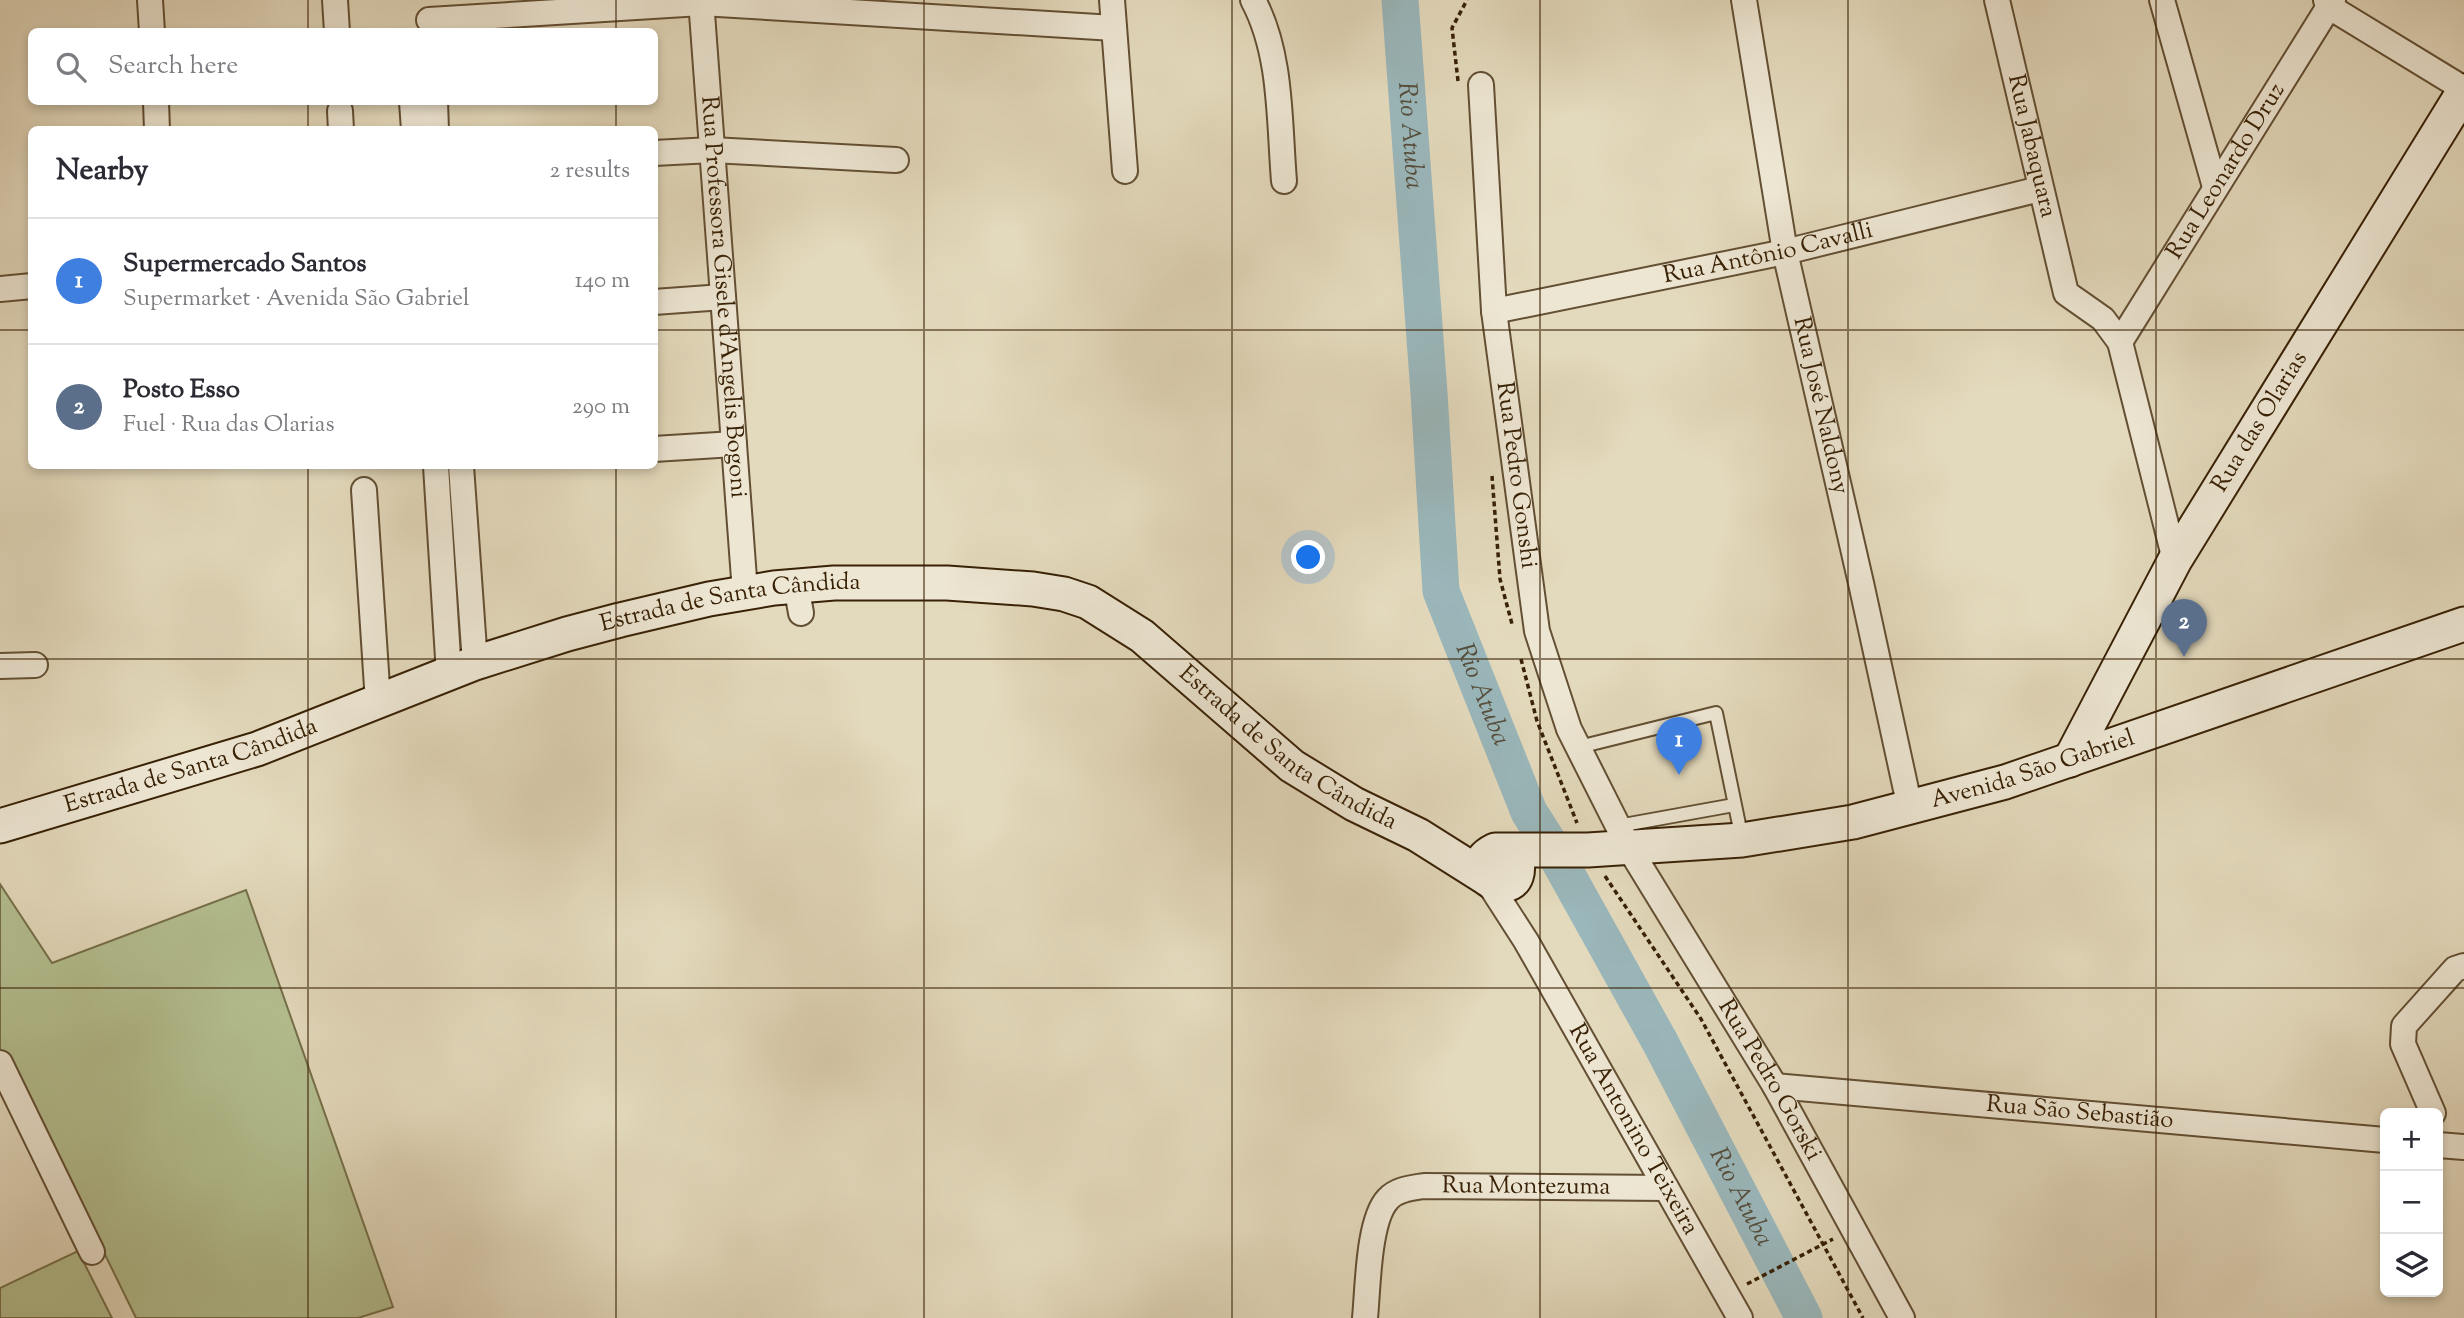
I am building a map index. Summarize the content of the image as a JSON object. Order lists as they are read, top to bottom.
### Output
{
  "streets": {
    "main road": ["Rua das Olarias", "Estrada de Santa Cândida", "Avenida São Gabriel"],
    "street": [
      "Rua Jabaquara",
      "Rua Leonardo Druz",
      "Rua Antônio Cavalli",
      "Rua Professora Gisele d'Angelis Bogoni",
      "Rua José Naldony",
      "Rua Pedro Gonshi",
      "Rua Pedro Gorski",
      "Rua São Sebastião",
      "Rua Antonino Teixeira",
      "Rua Montezuma"
    ]
  },
  "crossings": [
    ["Rua Jabaquara", "Rua Leonardo Druz"],
    ["Rua Jabaquara", "Rua Antônio Cavalli"],
    ["Rua Antônio Cavalli", "Rua José Naldony"],
    ["Rua Antônio Cavalli", "Rua Pedro Gonshi"],
    ["Rua Professora Gisele d'Angelis Bogoni", "Estrada de Santa Cândida"],
    ["Rua José Naldony", "Avenida São Gabriel"],
    ["Rua das Olarias", "Avenida São Gabriel"],
    ["Rua Pedro Gonshi", "Avenida São Gabriel"],
    ["Rua Pedro Gonshi", "Rua Pedro Gorski"],
    ["Estrada de Santa Cândida", "Avenida São Gabriel"],
    ["Estrada de Santa Cândida", "Rua Antonino Teixeira"],
    ["Avenida São Gabriel", "Rua Pedro Gorski"],
    ["Avenida São Gabriel", "Rua Antonino Teixeira"],
    ["Rua Pedro Gorski", "Rua São Sebastião"],
    ["Rua Antonino Teixeira", "Rua Montezuma"]
  ],
  "water": ["Rio Atuba"],
  "page": {
    "search": "Search here",
    "heading": ["Nearby", "2 results"],
    "list": [
      {
        "mark": "1",
        "name": "Supermercado Santos",
        "note": "Supermarket · Avenida São Gabriel",
        "value": "140 m"
      },
      {
        "mark": "2",
        "name": "Posto Esso",
        "note": "Fuel · Rua das Olarias",
        "value": "290 m"
      }
    ],
    "pins": ["2", "1"],
    "map_buttons": ["+", "−"]
  }
}
